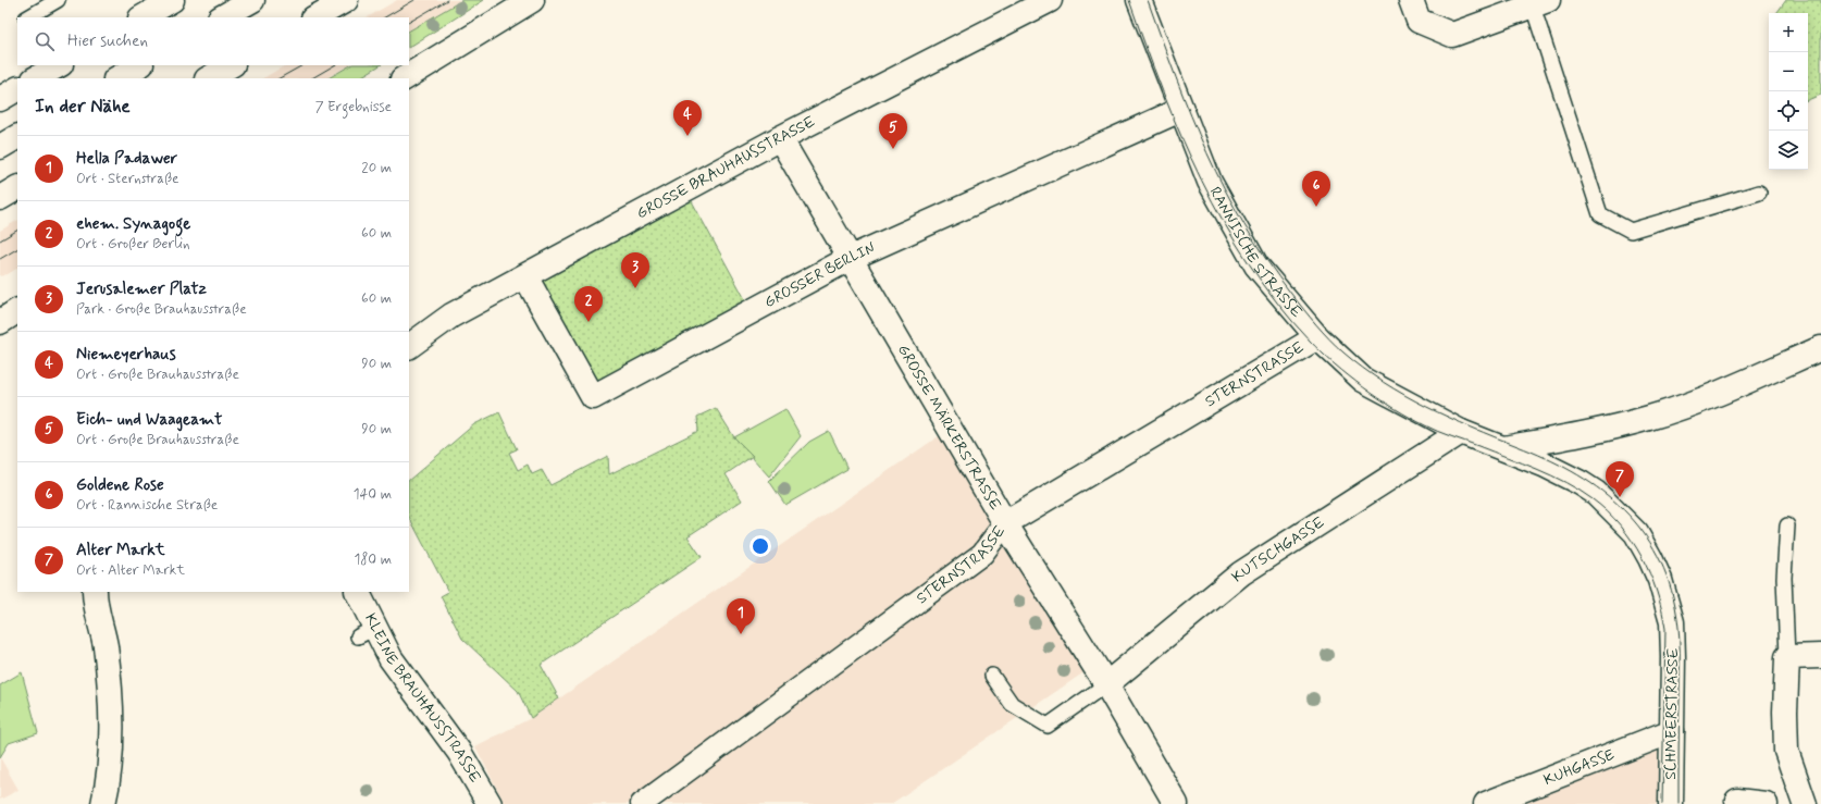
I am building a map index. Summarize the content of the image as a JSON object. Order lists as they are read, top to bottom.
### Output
{
  "streets": {
    "street": [
      "GROSSE BRAUHAUSSTRASSE",
      "RANNISCHE STRASSE",
      "GROSSER BERLIN",
      "STERNSTRASSE",
      "GROSSE MÄRKERSTRASSE",
      "KUTSCHGASSE",
      "KLEINE BRAUHAUSSTRASSE",
      "SCHMEERSTRASSE",
      "KUHGASSE"
    ]
  },
  "crossings": [
    ["GROSSE BRAUHAUSSTRASSE", "GROSSER BERLIN"],
    ["GROSSE BRAUHAUSSTRASSE", "GROSSE MÄRKERSTRASSE"],
    ["RANNISCHE STRASSE", "GROSSER BERLIN"],
    ["RANNISCHE STRASSE", "STERNSTRASSE"],
    ["RANNISCHE STRASSE", "KUTSCHGASSE"],
    ["RANNISCHE STRASSE", "SCHMEERSTRASSE"],
    ["GROSSER BERLIN", "GROSSE MÄRKERSTRASSE"],
    ["STERNSTRASSE", "GROSSE MÄRKERSTRASSE"],
    ["GROSSE MÄRKERSTRASSE", "KUTSCHGASSE"],
    ["SCHMEERSTRASSE", "KUHGASSE"]
  ],
  "page": {
    "map_buttons": ["+", "−"],
    "search": "Hier suchen",
    "heading": ["In der Nähe", "7 Ergebnisse"],
    "pins": [
      "4",
      "5",
      "6",
      "3",
      "2",
      "7",
      "1"
    ],
    "list": [
      {
        "mark": "1",
        "name": "Hella Padawer",
        "note": "Ort · Sternstraße",
        "value": "20 m"
      },
      {
        "mark": "2",
        "name": "ehem. Synagoge",
        "note": "Ort · Großer Berlin",
        "value": "60 m"
      },
      {
        "mark": "3",
        "name": "Jerusalemer Platz",
        "note": "Park · Große Brauhausstraße",
        "value": "60 m"
      },
      {
        "mark": "4",
        "name": "Niemeyerhaus",
        "note": "Ort · Große Brauhausstraße",
        "value": "90 m"
      },
      {
        "mark": "5",
        "name": "Eich- und Waageamt",
        "note": "Ort · Große Brauhausstraße",
        "value": "90 m"
      },
      {
        "mark": "6",
        "name": "Goldene Rose",
        "note": "Ort · Rannische Straße",
        "value": "140 m"
      },
      {
        "mark": "7",
        "name": "Alter Markt",
        "note": "Ort · Alter Markt",
        "value": "180 m"
      }
    ]
  }
}
